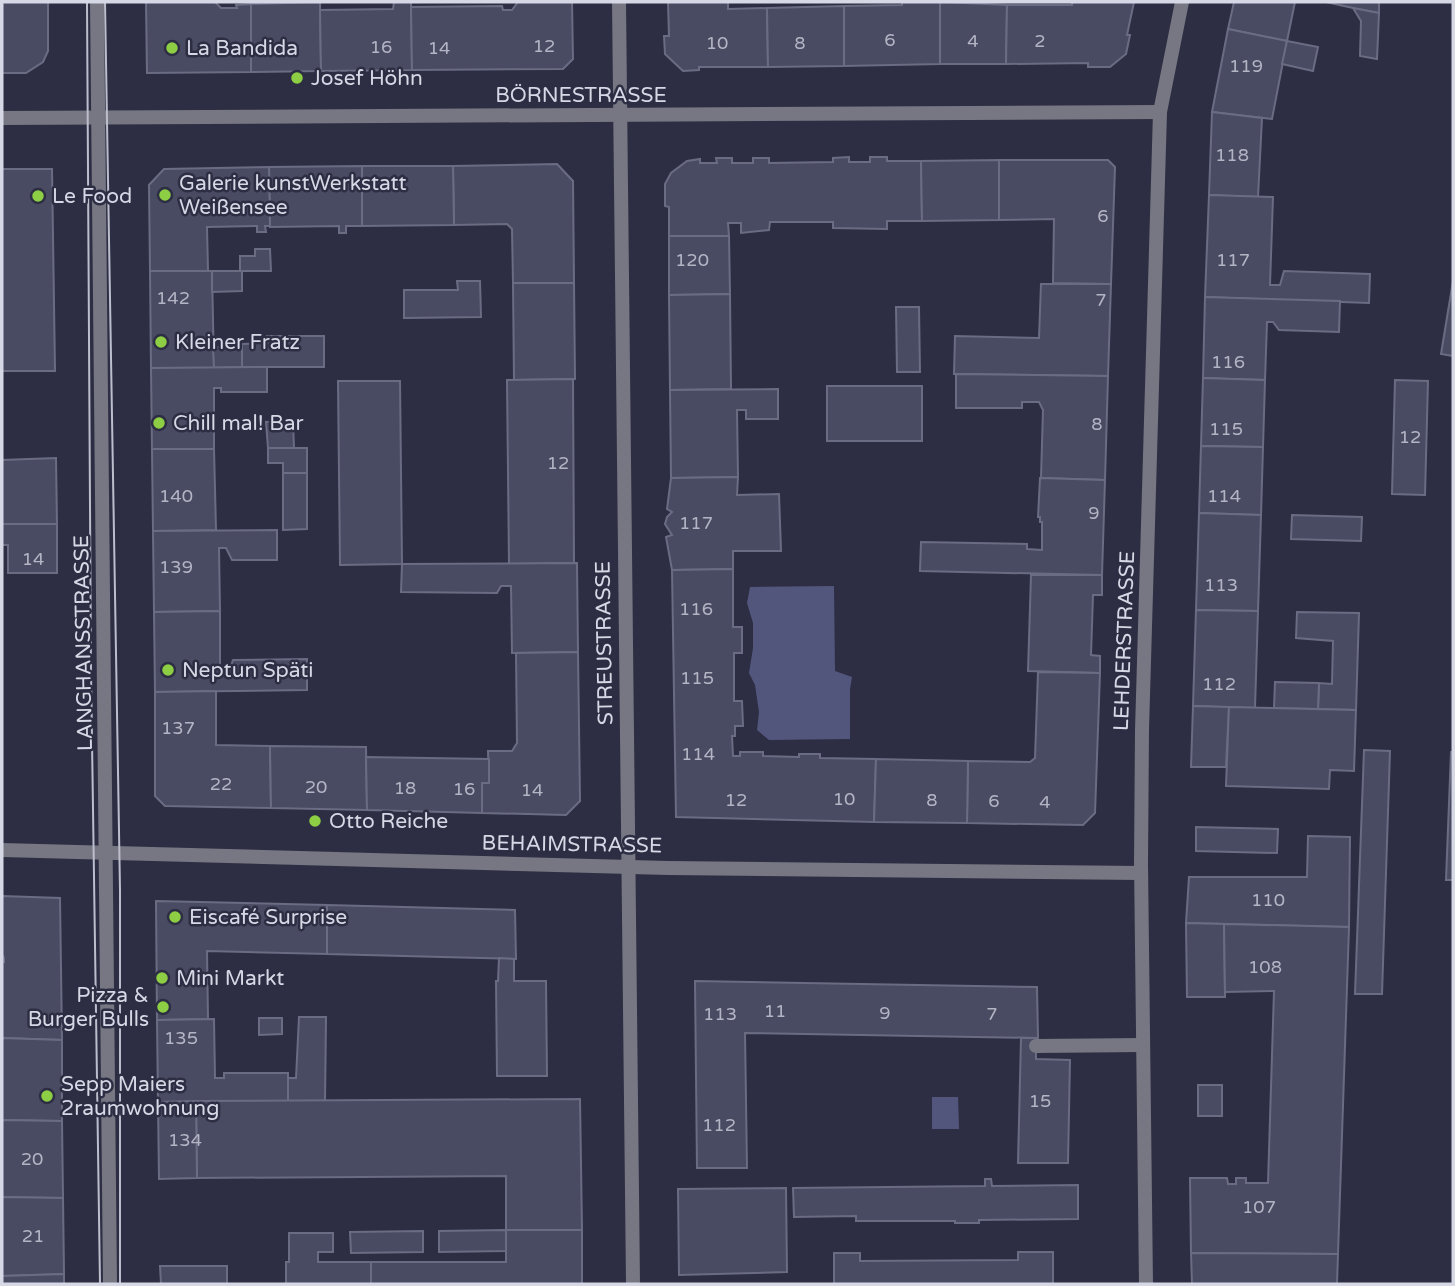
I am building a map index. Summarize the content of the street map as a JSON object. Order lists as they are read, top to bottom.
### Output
{
  "streets": {
    "street": [
      "BÖRNESTRASSE",
      "LEHDERSTRASSE",
      "LANGHANSSTRASSE",
      "STREUSTRASSE",
      "BEHAIMSTRASSE"
    ]
  },
  "crossings": [
    ["BÖRNESTRASSE", "LEHDERSTRASSE"],
    ["BÖRNESTRASSE", "LANGHANSSTRASSE"],
    ["BÖRNESTRASSE", "STREUSTRASSE"],
    ["LEHDERSTRASSE", "BEHAIMSTRASSE"],
    ["LANGHANSSTRASSE", "BEHAIMSTRASSE"],
    ["STREUSTRASSE", "BEHAIMSTRASSE"]
  ],
  "places": [
    "La Bandida",
    "Josef Höhn",
    "Galerie kunstWerkstatt Weißensee",
    "Le Food",
    "Kleiner Fratz",
    "Chill mal! Bar",
    "Neptun Späti",
    "Otto Reiche",
    "Eiscafé Surprise",
    "Mini Markt",
    "Pizza & Burger Bulls",
    "Sepp Maiers 2raumwohnung"
  ],
  "house_numbers": [
    "6",
    "4",
    "2",
    "10",
    "8",
    "12",
    "16",
    "14",
    "119",
    "118",
    "6",
    "120",
    "117",
    "142",
    "7",
    "116",
    "8",
    "115",
    "12",
    "12",
    "140",
    "114",
    "9",
    "117",
    "14",
    "139",
    "113",
    "116",
    "115",
    "112",
    "137",
    "114",
    "22",
    "20",
    "18",
    "16",
    "14",
    "10",
    "12",
    "8",
    "6",
    "4",
    "110",
    "108",
    "11",
    "9",
    "113",
    "7",
    "135",
    "15",
    "112",
    "134",
    "20",
    "107",
    "21"
  ]
}
